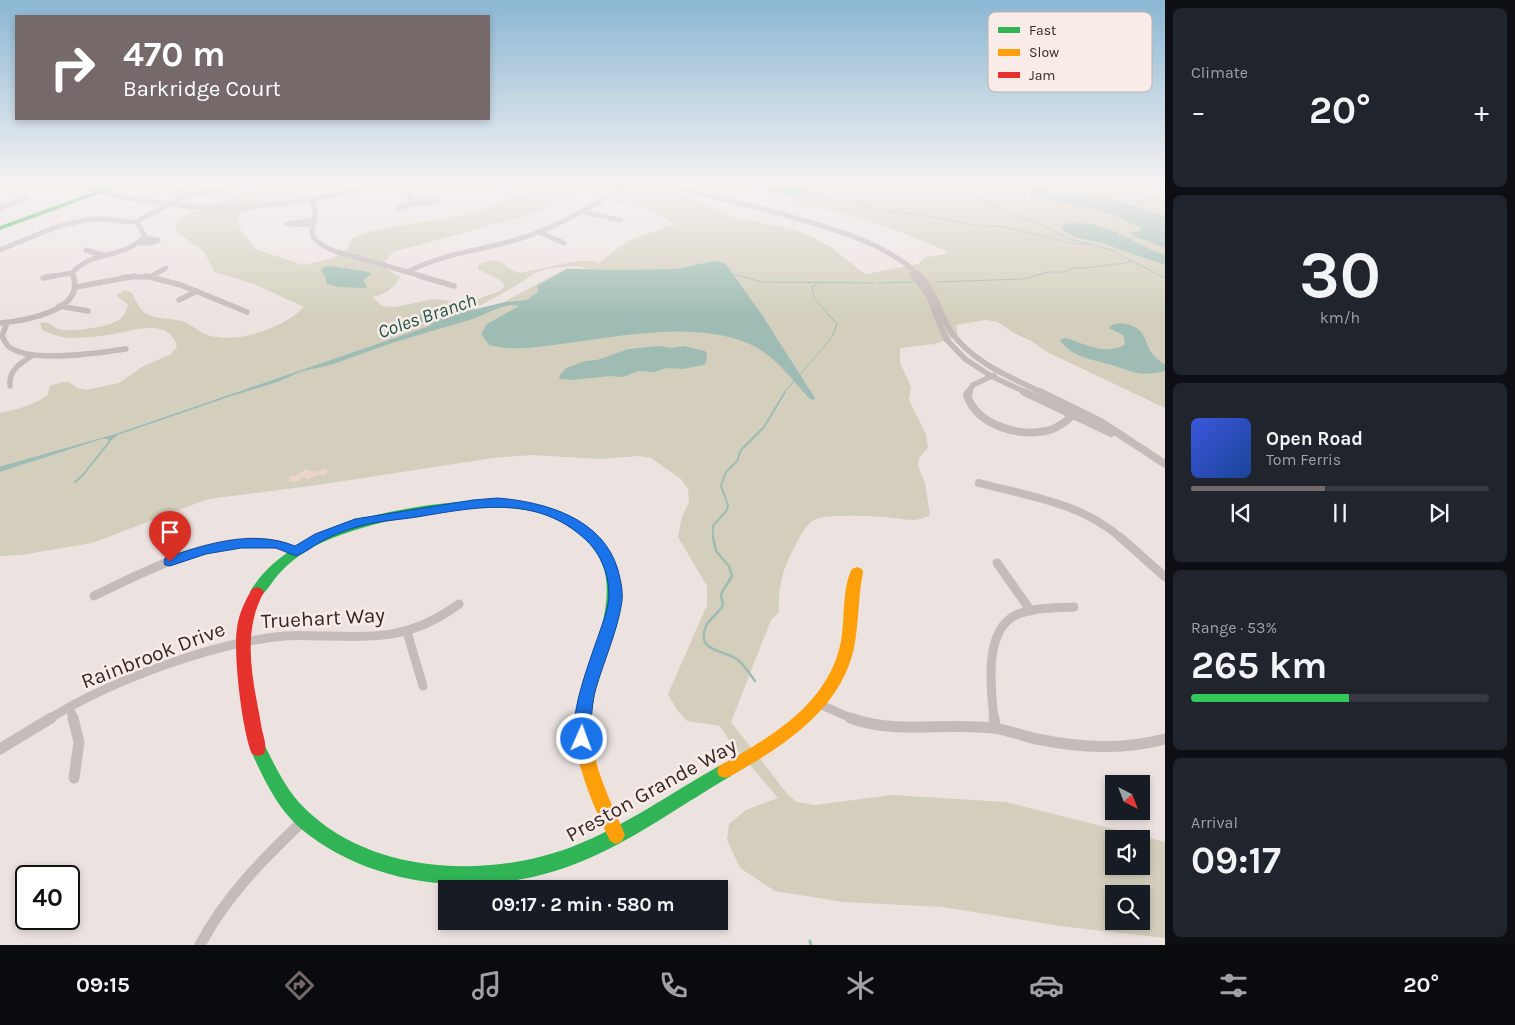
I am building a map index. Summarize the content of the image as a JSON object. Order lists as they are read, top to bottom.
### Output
{
  "streets": {
    "street": ["Truehart Way", "Rainbrook Drive", "Preston Grande Way"]
  },
  "crossings": [
    ["Truehart Way", "Rainbrook Drive"],
    ["Truehart Way", "Preston Grande Way"],
    ["Rainbrook Drive", "Preston Grande Way"]
  ],
  "water": ["Coles Branch"],
  "legend": ["Fast", "Slow", "Jam"],
  "north": "bottom right",
  "page": {
    "tile": [
      "Climate",
      ["30", "km/h"],
      ["Range · 53%", "265 km"],
      ["Arrival", "09:17"]
    ],
    "turn": ["470 m", "Barkridge Court"],
    "heat": ["−", "20°", "+"],
    "song": ["Open Road", "Tom Ferris"],
    "limit": "40",
    "trip": "09:17 · 2 min · 580 m",
    "tabs": ["09:15", "20°"]
  }
}
